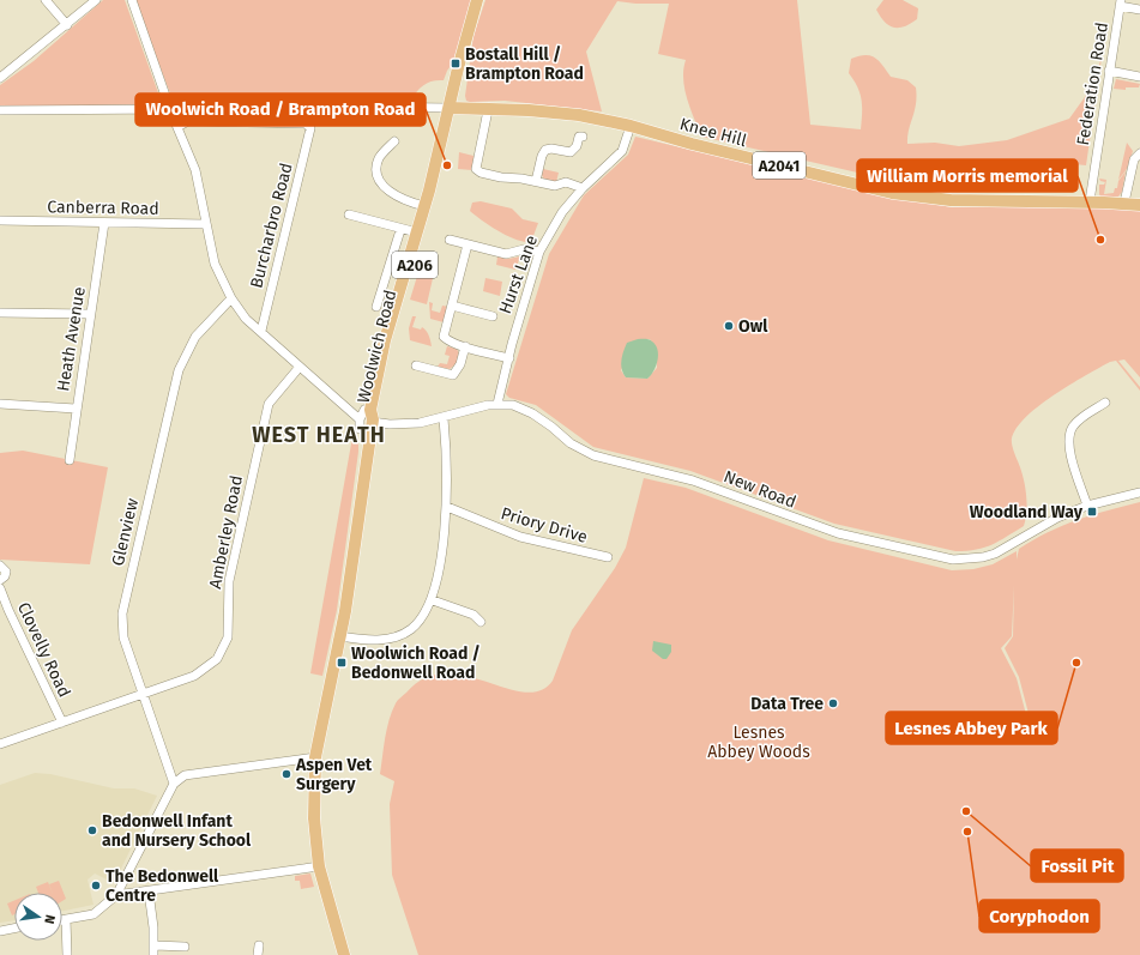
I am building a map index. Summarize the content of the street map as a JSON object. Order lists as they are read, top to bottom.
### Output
{
  "streets": {
    "main road": [
      "Knee Hill",
      "A2041",
      "A206",
      "Woolwich Road"
    ],
    "street": [
      "Federation Road",
      "Canberra Road",
      "Burcharbro Road",
      "Hurst Lane",
      "Heath Avenue",
      "New Road",
      "Priory Drive",
      "Glenview",
      "Amberley Road",
      "Clovelly Road"
    ]
  },
  "crossings": [
    ["Federation Road", "Knee Hill"],
    ["Knee Hill", "Hurst Lane"],
    ["Knee Hill", "Woolwich Road"],
    ["Canberra Road", "Heath Avenue"],
    ["Hurst Lane", "New Road"],
    ["Woolwich Road", "New Road"],
    ["Glenview", "Amberley Road"],
    ["Amberley Road", "Clovelly Road"]
  ],
  "districts": ["WEST HEATH"],
  "parks": ["Lesnes Abbey Woods"],
  "places": {
    "transit": ["Bostall Hill / Brampton Road", "Woodland Way", "Woolwich Road / Bedonwell Road"],
    "other": [
      "Woolwich Road / Brampton Road",
      "William Morris memorial",
      "Owl",
      "Lesnes Abbey Park",
      "Data Tree",
      "Aspen Vet Surgery",
      "Fossil Pit",
      "Bedonwell Infant and Nursery School",
      "Coryphodon",
      "The Bedonwell Centre"
    ]
  },
  "north": "right"
}
